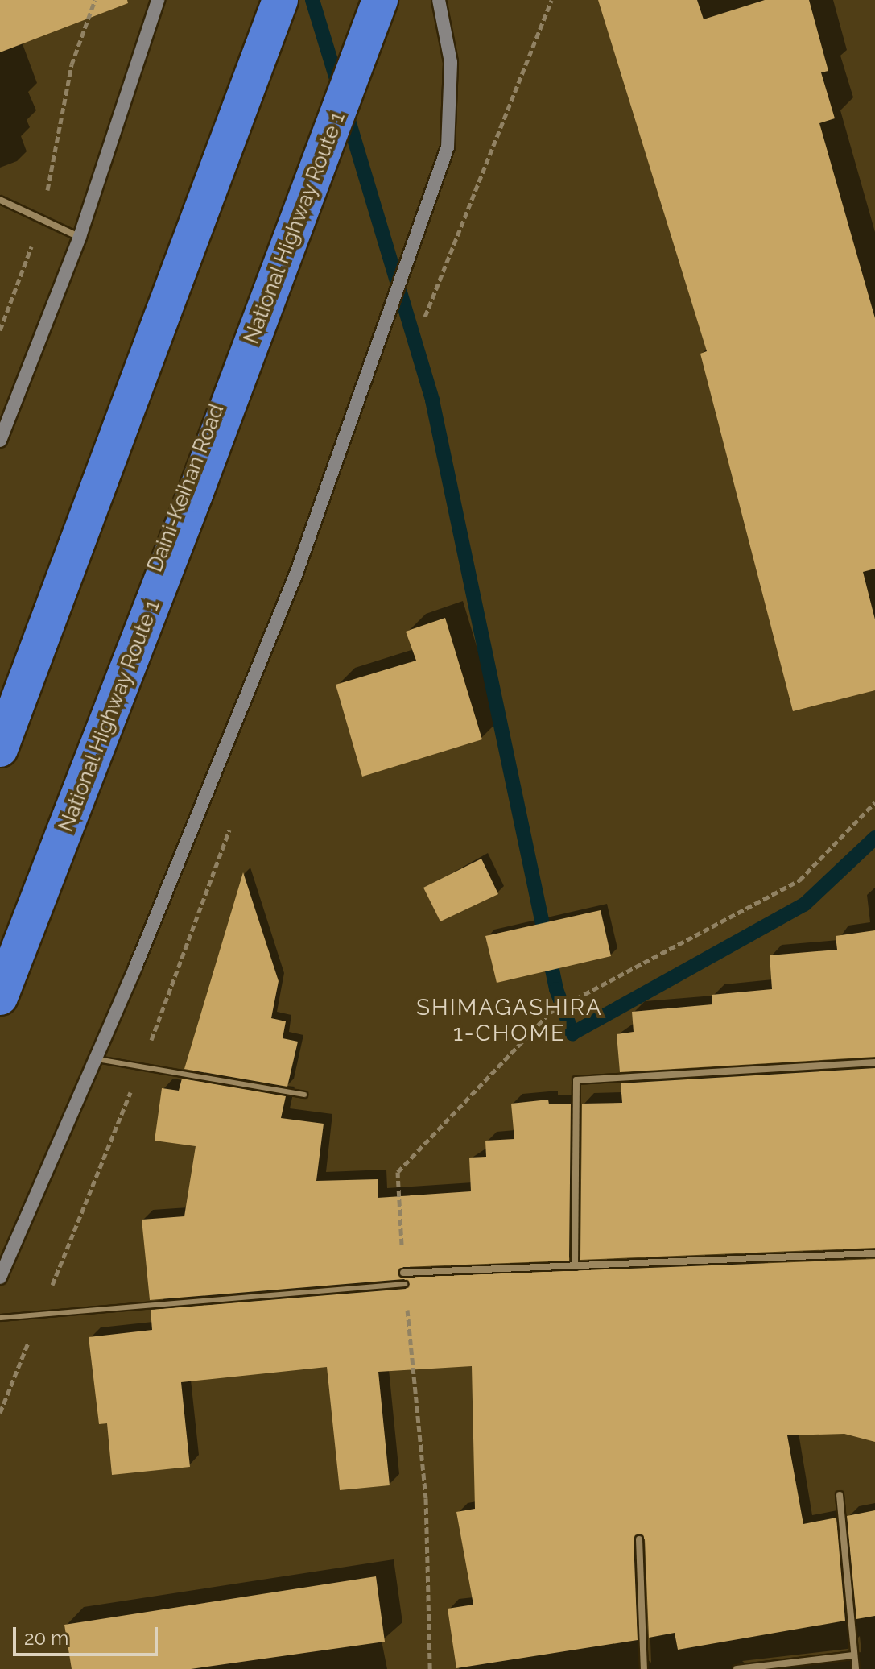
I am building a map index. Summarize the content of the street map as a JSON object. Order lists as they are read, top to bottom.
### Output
{
  "streets": {
    "highway": ["National Highway Route 1", "Daini-Keihan Road"]
  },
  "districts": ["SHIMAGASHIRA 1-CHOME"],
  "scale_bar": "20 m"
}
